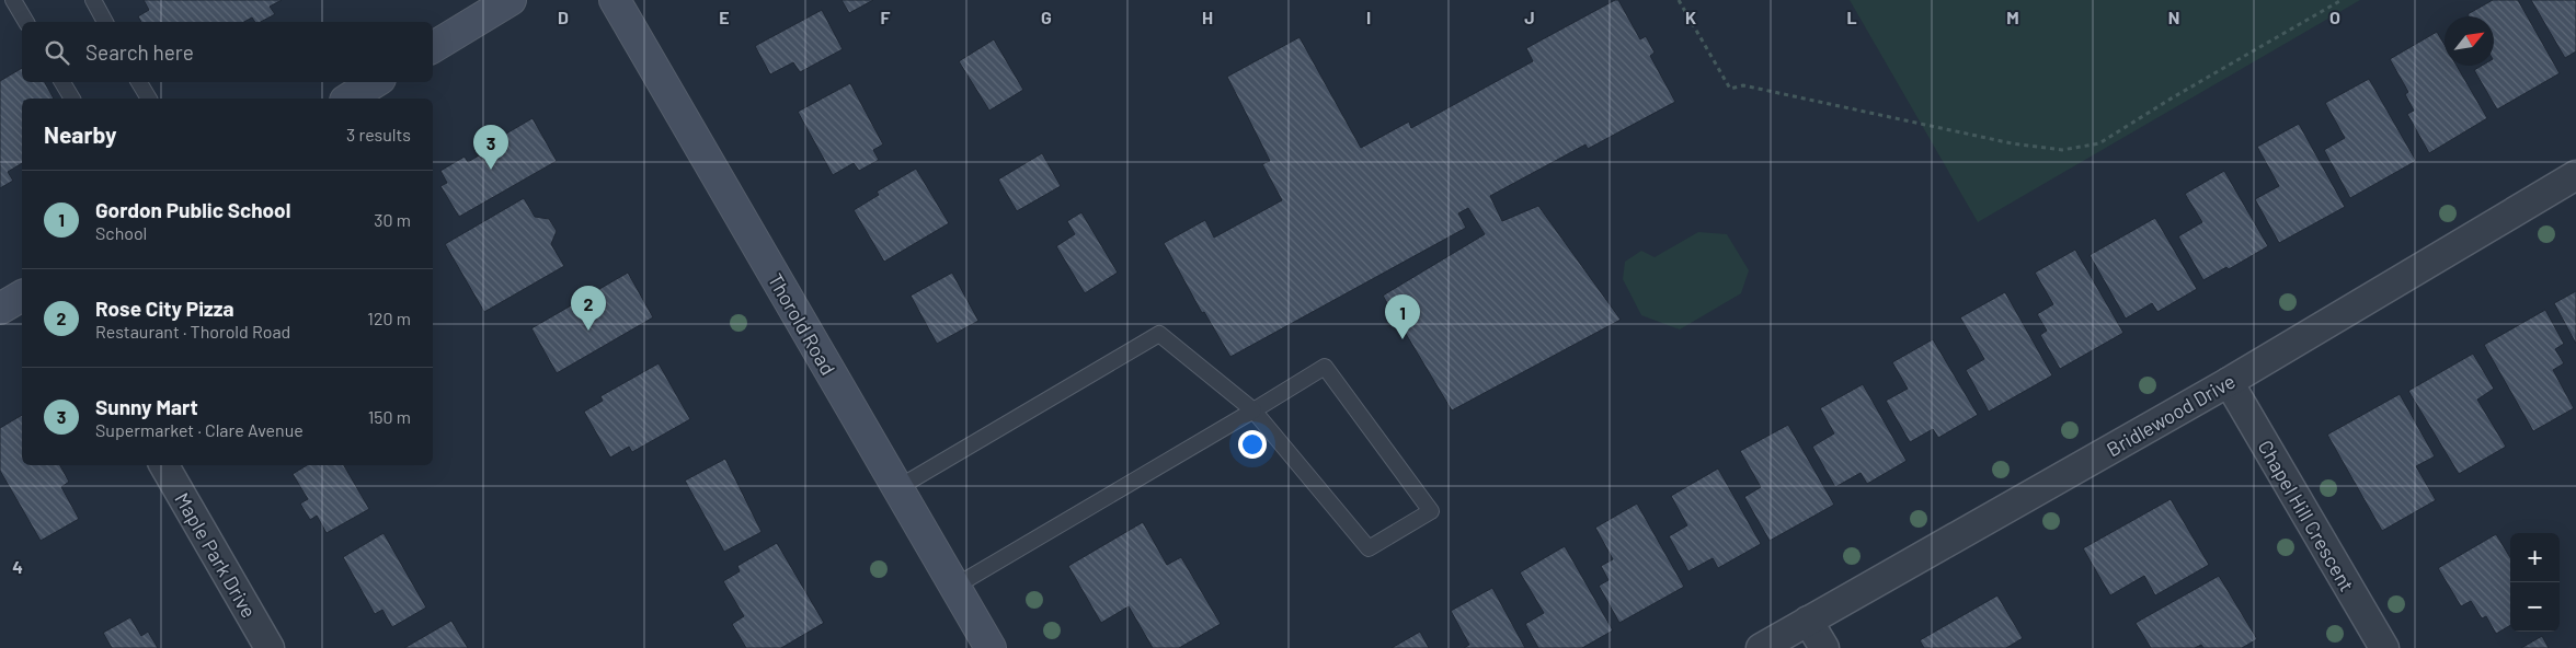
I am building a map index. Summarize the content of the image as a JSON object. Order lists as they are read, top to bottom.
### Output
{
  "streets": {
    "street": [
      "Thorold Road",
      "Bridlewood Drive",
      "Chapel Hill Crescent",
      "Maple Park Drive"
    ]
  },
  "crossings": [
    ["Bridlewood Drive", "Chapel Hill Crescent"]
  ],
  "north": "top right",
  "page": {
    "search": "Search here",
    "heading": ["Nearby", "3 results"],
    "pins": ["3", "2", "1"],
    "list": [
      {
        "mark": "1",
        "name": "Gordon Public School",
        "note": "School",
        "value": "30 m"
      },
      {
        "mark": "2",
        "name": "Rose City Pizza",
        "note": "Restaurant · Thorold Road",
        "value": "120 m"
      },
      {
        "mark": "3",
        "name": "Sunny Mart",
        "note": "Supermarket · Clare Avenue",
        "value": "150 m"
      }
    ],
    "map_buttons": ["+", "−"]
  },
  "grid": {
    "columns": [
      "D",
      "E",
      "F",
      "G",
      "H",
      "I",
      "J",
      "K",
      "L",
      "M",
      "N",
      "O"
    ],
    "rows": ["4"]
  }
}
